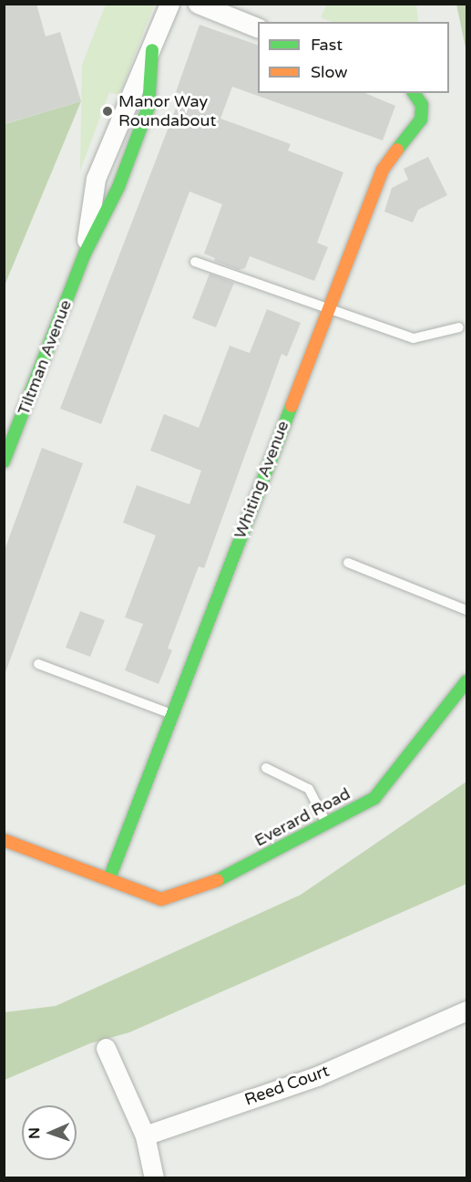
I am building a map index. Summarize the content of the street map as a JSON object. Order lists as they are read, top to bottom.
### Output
{
  "streets": {
    "street": [
      "Tiltman Avenue",
      "Whiting Avenue",
      "Everard Road",
      "Reed Court"
    ]
  },
  "crossings": [
    ["Whiting Avenue", "Everard Road"]
  ],
  "places": ["Manor Way Roundabout"],
  "legend": ["Fast", "Slow"],
  "north": "left"
}
